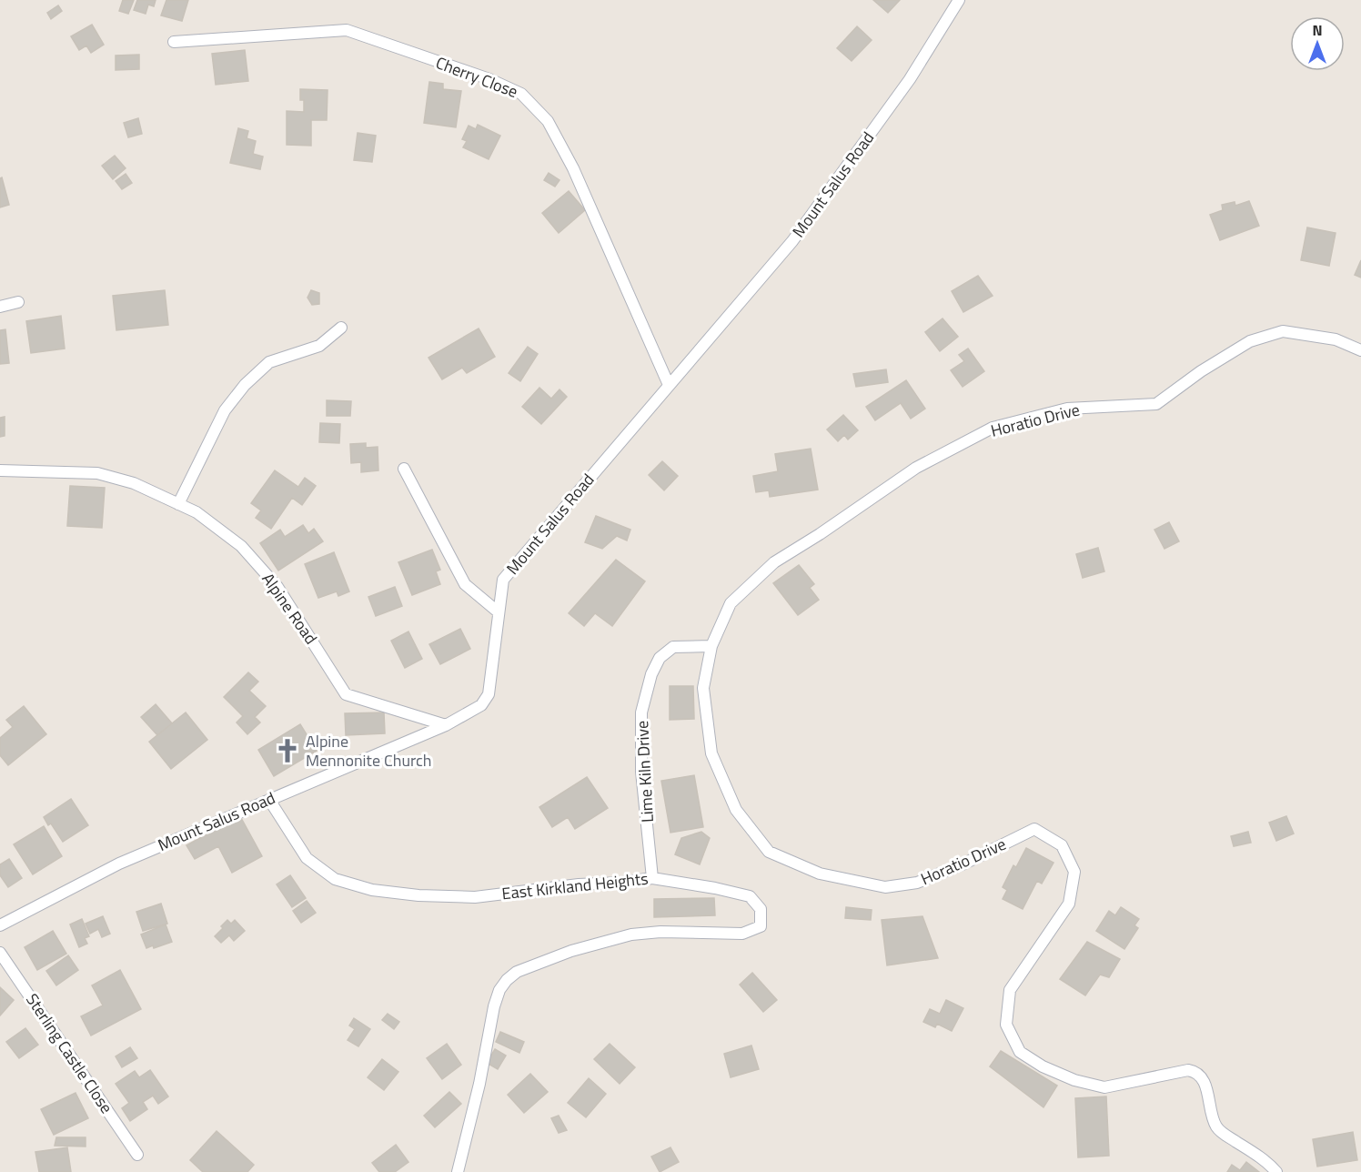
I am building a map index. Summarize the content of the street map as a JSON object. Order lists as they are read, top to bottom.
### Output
{
  "streets": {
    "street": [
      "Cherry Close",
      "Mount Salus Road",
      "Horatio Drive",
      "Alpine Road",
      "Lime Kiln Drive",
      "East Kirkland Heights",
      "Sterling Castle Close"
    ]
  },
  "crossings": [
    ["Cherry Close", "Mount Salus Road"],
    ["Mount Salus Road", "Alpine Road"],
    ["Mount Salus Road", "East Kirkland Heights"],
    ["Horatio Drive", "Lime Kiln Drive"],
    ["Lime Kiln Drive", "East Kirkland Heights"]
  ],
  "places": {
    "church": ["Alpine Mennonite Church"]
  },
  "north": "top"
}
